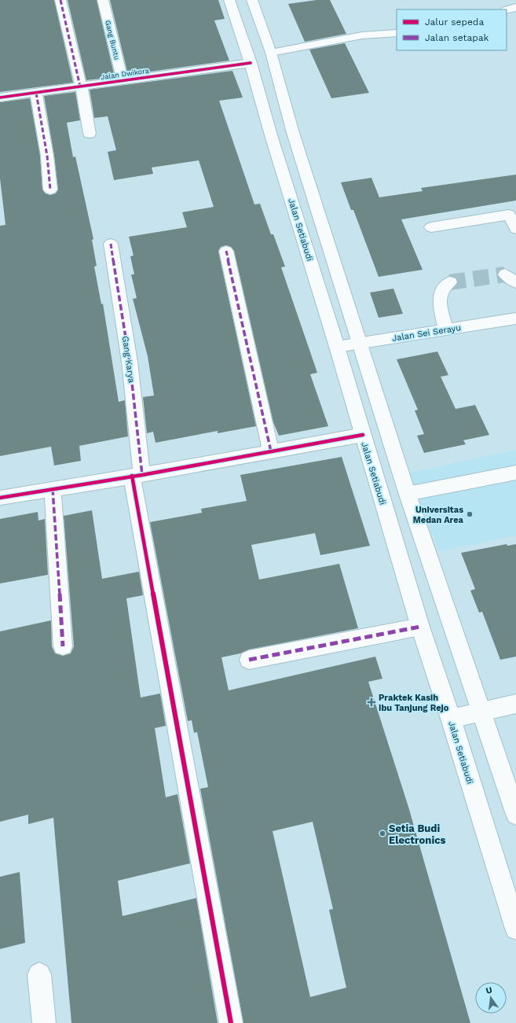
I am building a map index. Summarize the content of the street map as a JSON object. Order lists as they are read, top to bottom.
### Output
{
  "streets": {
    "street": [
      "Gang Buntu",
      "Jalan Dwikora",
      "Jalan Setiabudi",
      "Jalan Sei Serayu",
      "Gang Karya"
    ]
  },
  "crossings": [
    ["Gang Buntu", "Jalan Dwikora"],
    ["Jalan Dwikora", "Jalan Setiabudi"],
    ["Jalan Setiabudi", "Jalan Sei Serayu"]
  ],
  "places": {
    "other": ["Universitas Medan Area", "Setia Budi Electronics"],
    "health": ["Praktek Kasih Ibu Tanjung Rejo"]
  },
  "legend": ["Jalur sepeda", "Jalan setapak"],
  "north": "top"
}
